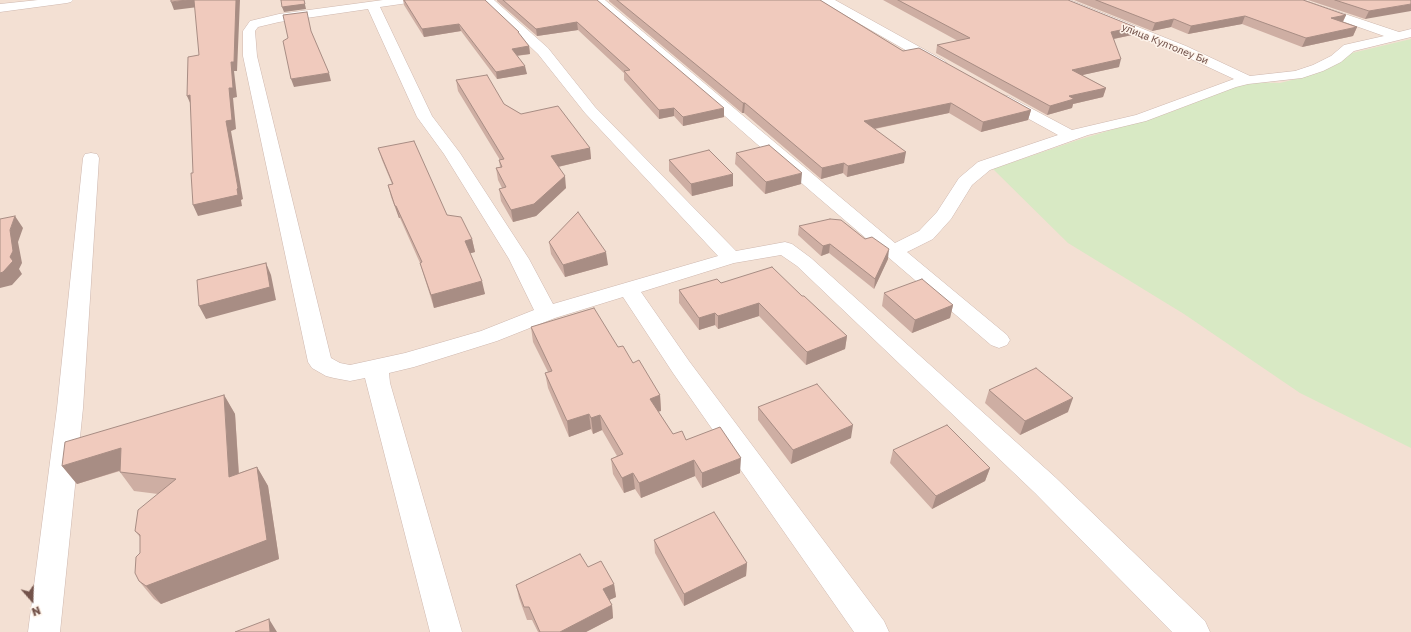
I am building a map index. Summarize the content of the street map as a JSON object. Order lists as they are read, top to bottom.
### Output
{
  "streets": {
    "street": ["улица Култолеу Би"]
  },
  "north": "bottom"
}
